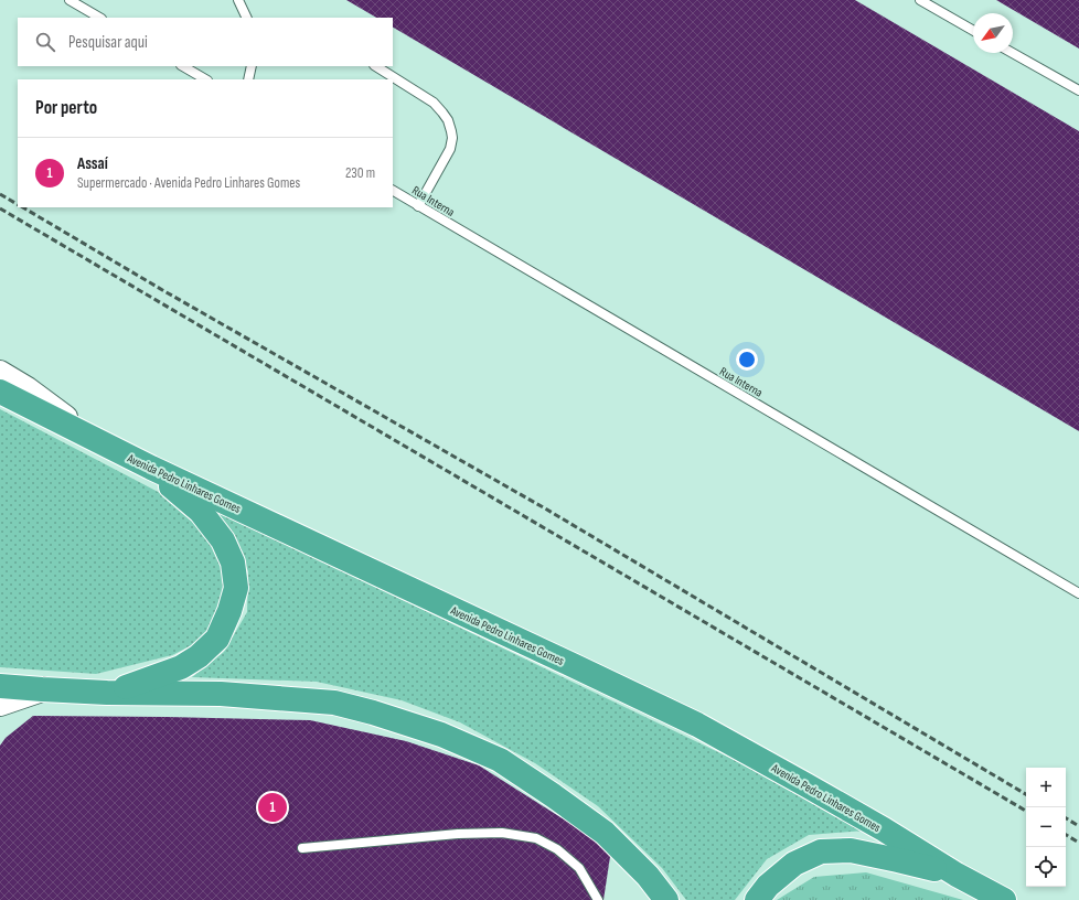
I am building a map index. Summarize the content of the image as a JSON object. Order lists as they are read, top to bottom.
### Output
{
  "streets": {
    "highway": ["Avenida Pedro Linhares Gomes"],
    "lane": ["Rua Interna"]
  },
  "north": "bottom left",
  "page": {
    "search": "Pesquisar aqui",
    "heading": "Por perto",
    "list": [
      {
        "mark": "1",
        "name": "Assaí",
        "note": "Supermercado · Avenida Pedro Linhares Gomes",
        "value": "230 m"
      }
    ],
    "map_buttons": ["+", "−"],
    "pins": "1"
  }
}
